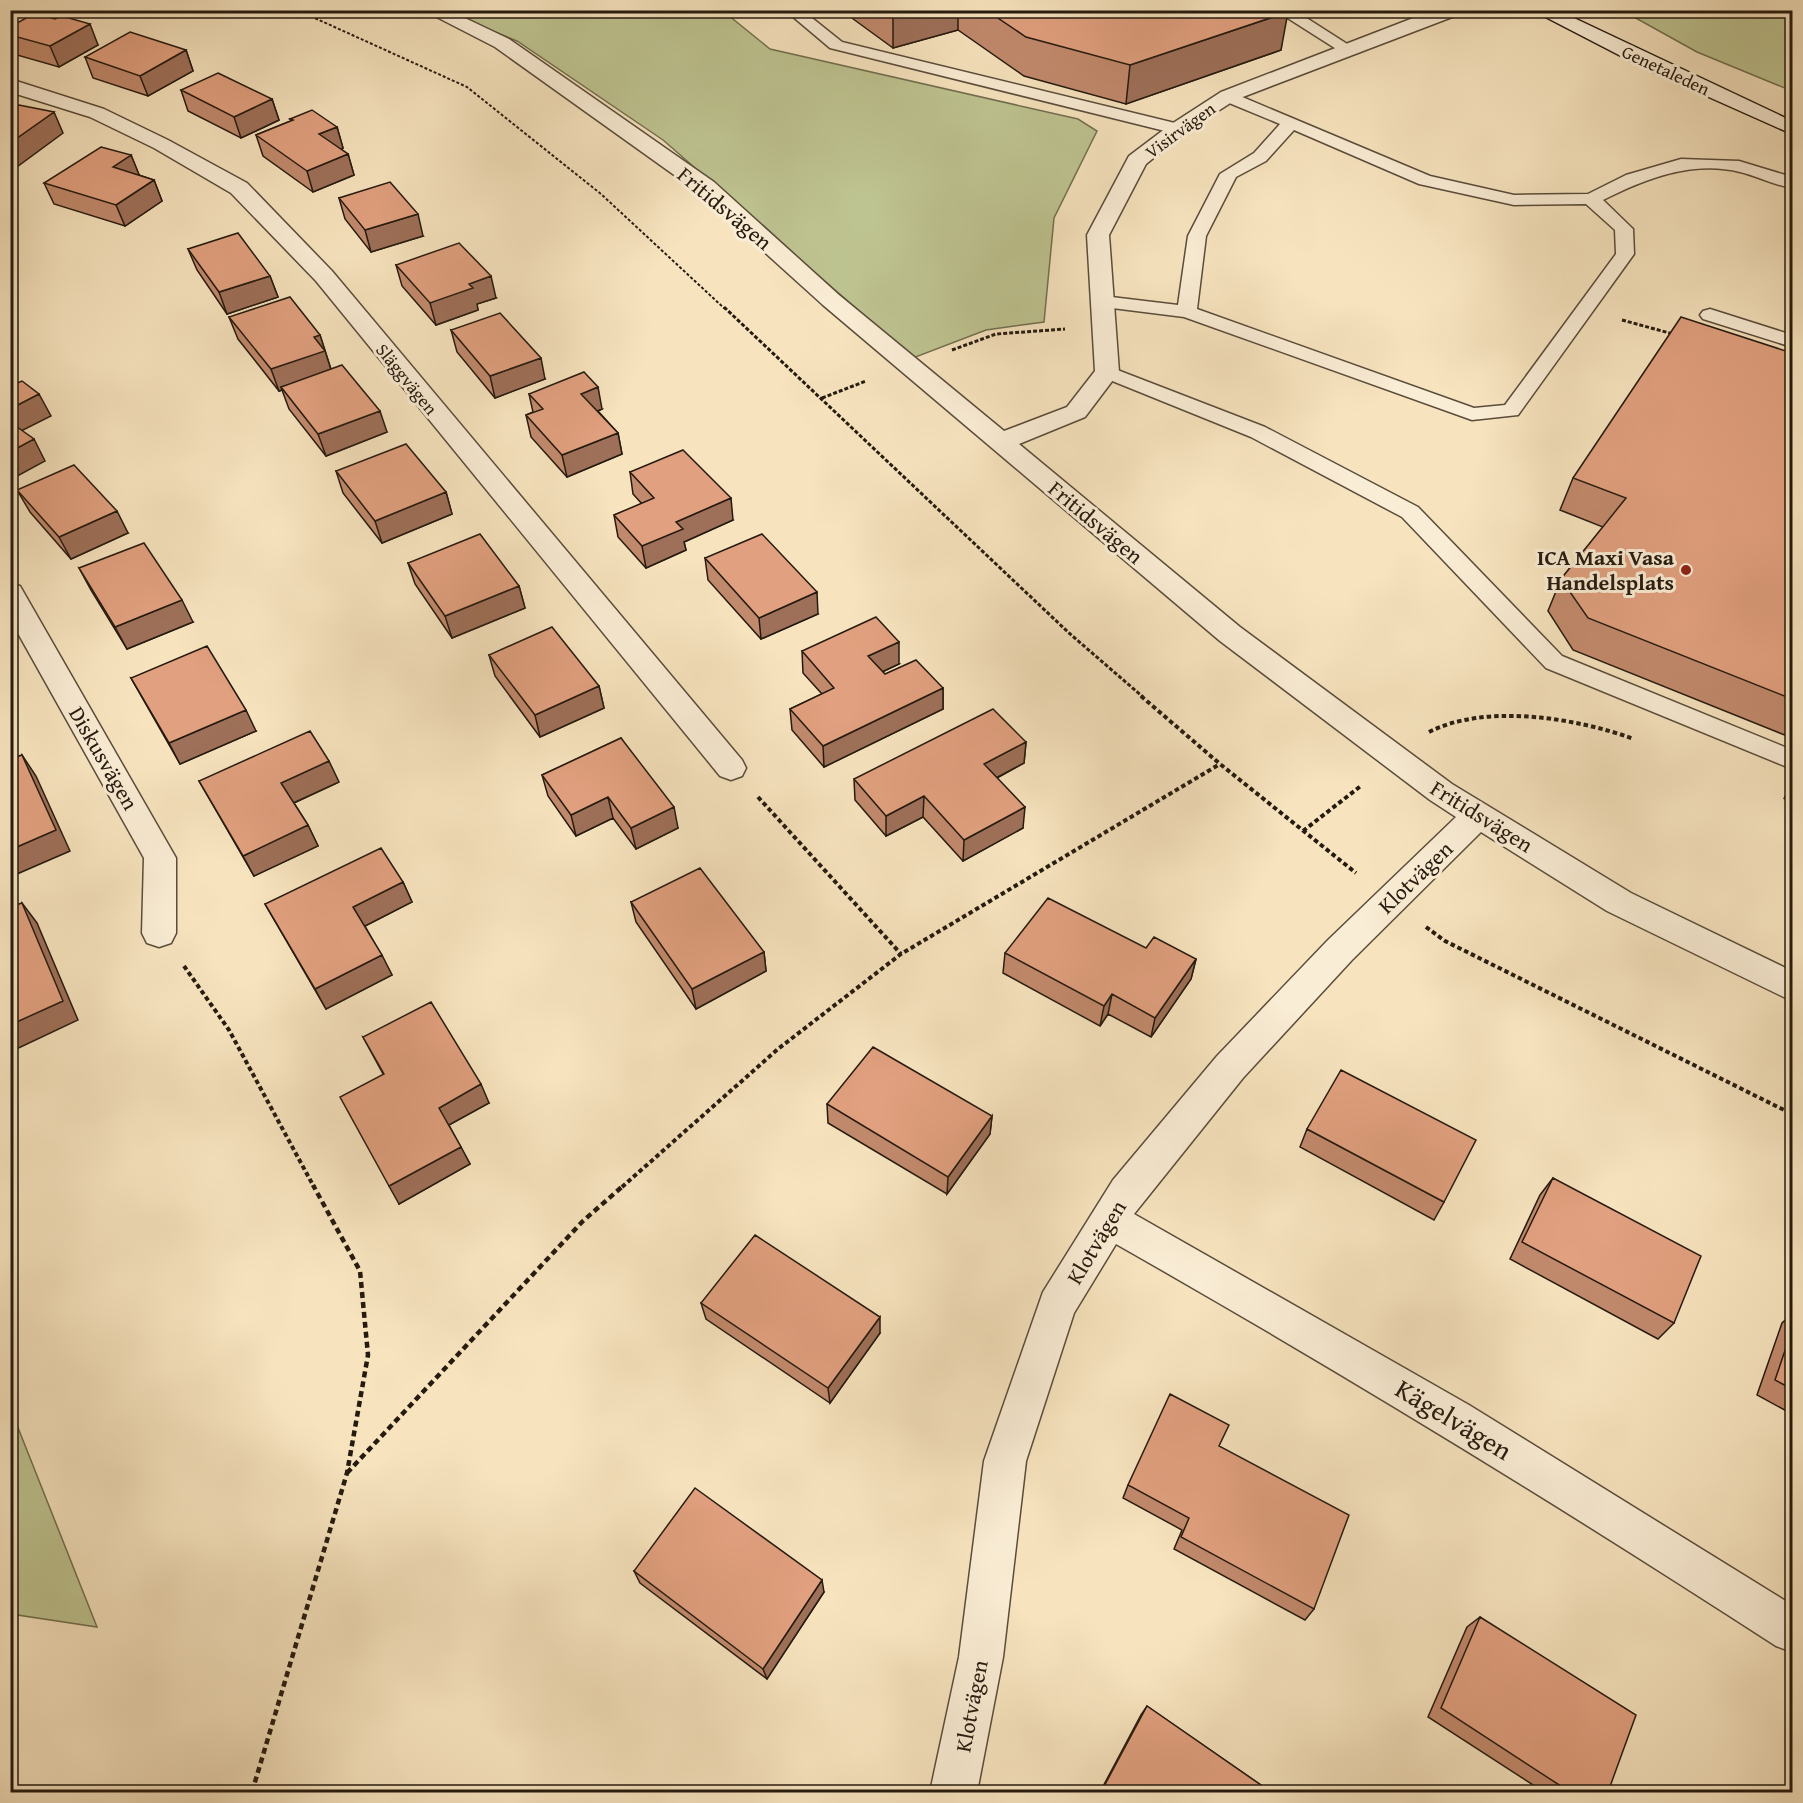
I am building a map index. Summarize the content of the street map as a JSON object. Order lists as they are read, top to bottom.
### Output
{
  "streets": {
    "street": [
      "Genetaleden",
      "Visirvägen",
      "Fritidsvägen",
      "Släggvägen",
      "Diskusvägen",
      "Klotvägen",
      "Kägelvägen"
    ]
  },
  "crossings": [
    ["Fritidsvägen", "Klotvägen"],
    ["Klotvägen", "Kägelvägen"]
  ],
  "places": ["ICA Maxi Vasa Handelsplats"]
}
